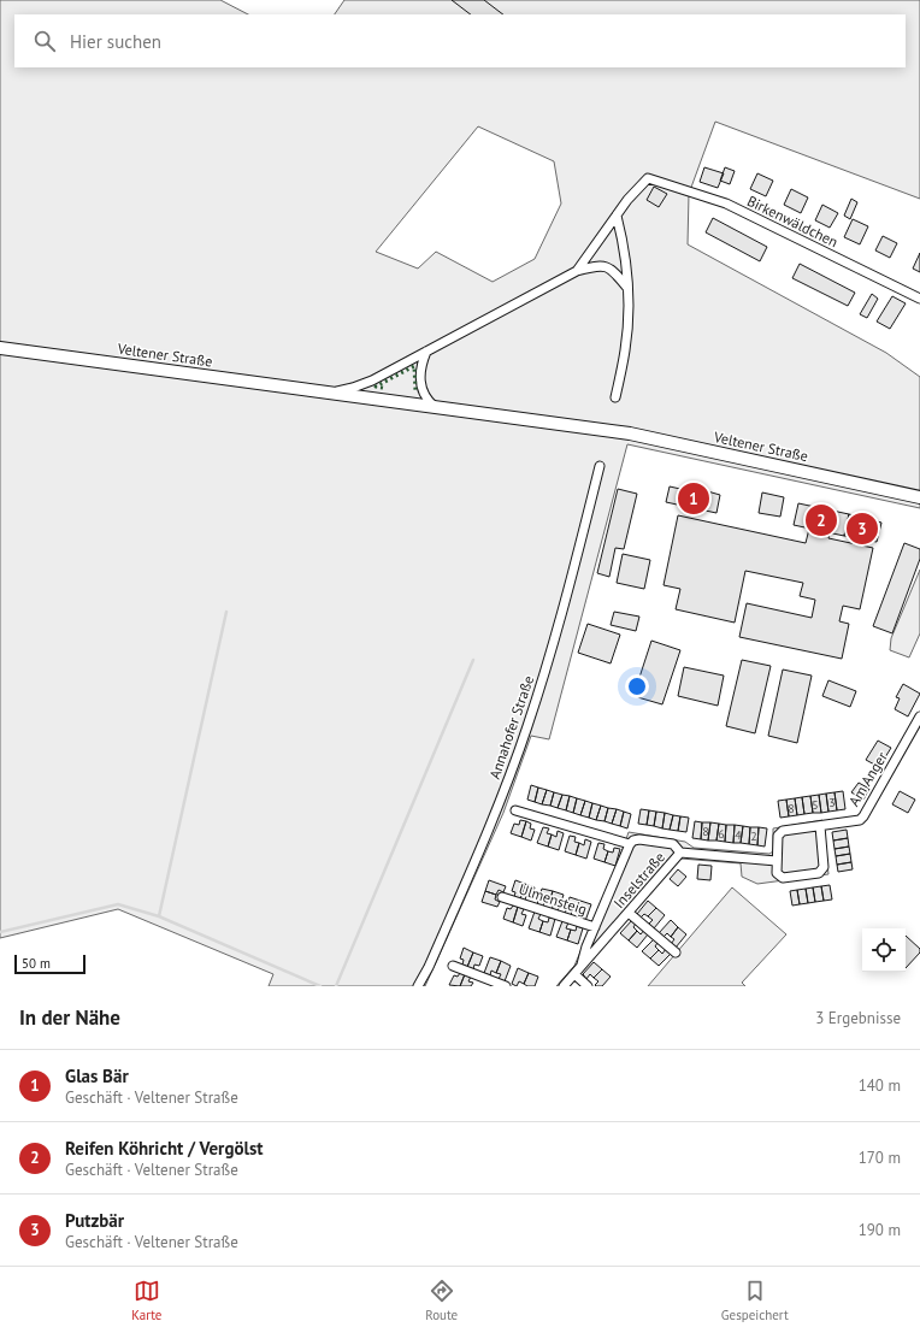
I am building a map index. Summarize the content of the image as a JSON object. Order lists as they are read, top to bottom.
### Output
{
  "streets": {
    "main road": ["Veltener Straße"],
    "street": [
      "Birkenwäldchen",
      "Annahofer Straße",
      "Am Anger",
      "Inselstraße",
      "Ulmensteig"
    ]
  },
  "crossings": [
    ["Inselstraße", "Ulmensteig"]
  ],
  "house_numbers": [
    "3",
    "5",
    "8",
    "8",
    "6",
    "4",
    "2"
  ],
  "scale_bar": "50 m",
  "page": {
    "search": "Hier suchen",
    "pins": ["1", "2", "3"],
    "scale": "50 m",
    "heading": ["In der Nähe", "3 Ergebnisse"],
    "list": [
      {
        "mark": "1",
        "name": "Glas Bär",
        "note": "Geschäft · Veltener Straße",
        "value": "140 m"
      },
      {
        "mark": "2",
        "name": "Reifen Köhricht / Vergölst",
        "note": "Geschäft · Veltener Straße",
        "value": "170 m"
      },
      {
        "mark": "3",
        "name": "Putzbär",
        "note": "Geschäft · Veltener Straße",
        "value": "190 m"
      }
    ],
    "nav": ["Karte", "Route", "Gespeichert"]
  }
}
